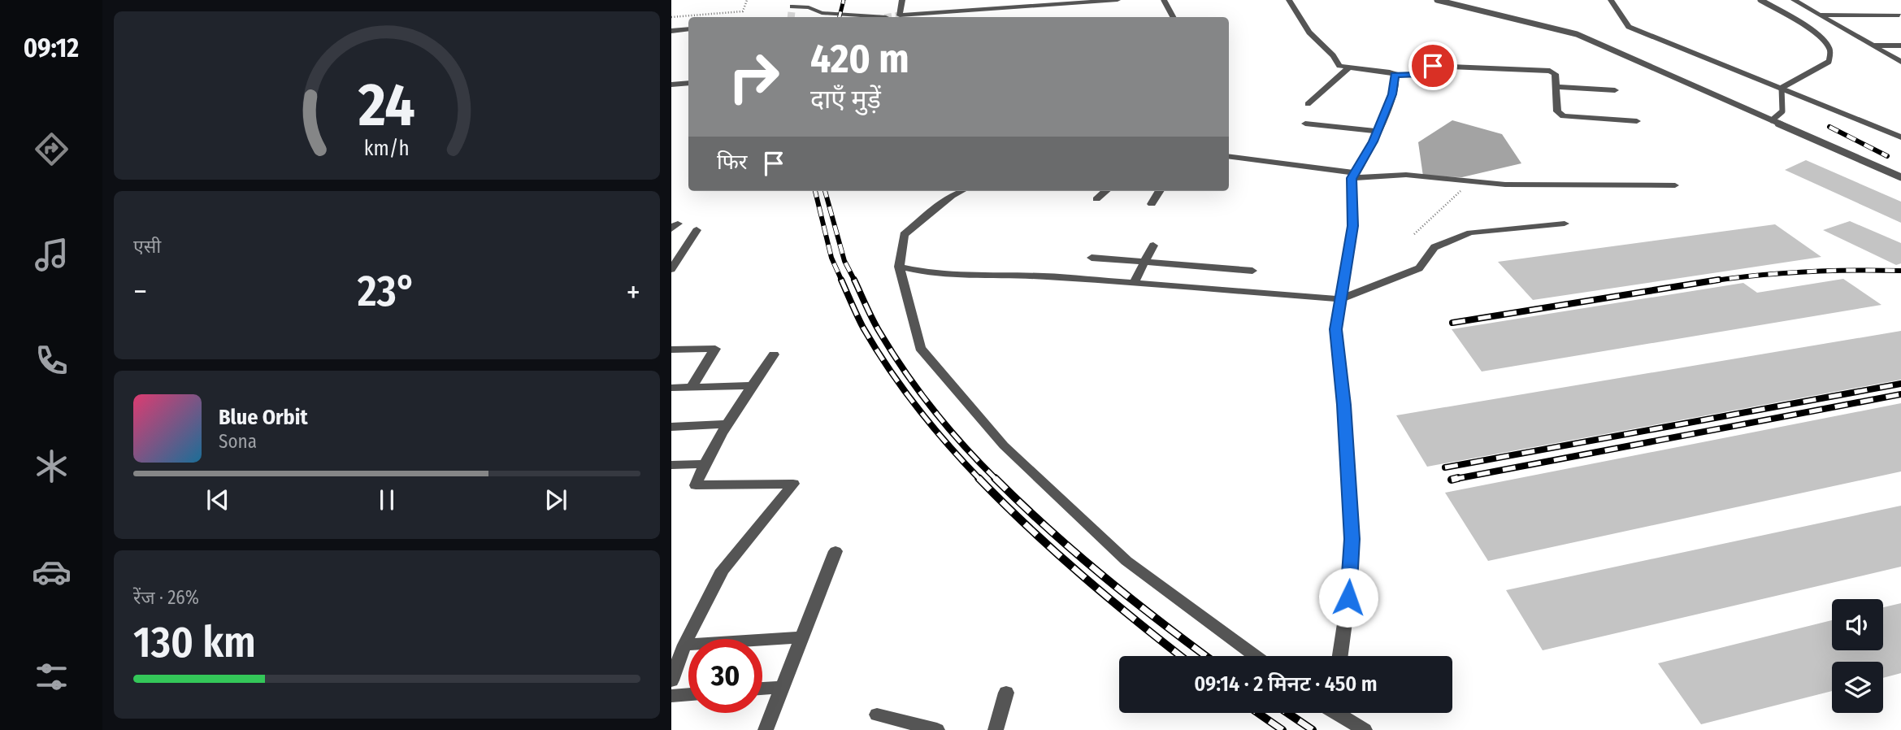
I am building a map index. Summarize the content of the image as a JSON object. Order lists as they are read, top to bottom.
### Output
{
  "page": {
    "tabs": "09:12",
    "turn": ["420 m", "दाएँ मुड़ें"],
    "then": "फिर",
    "tile": [
      "एसी",
      ["रेंज · 26%", "130 km"]
    ],
    "heat": ["−", "23°", "+"],
    "song": ["Blue Orbit", "Sona"],
    "limit": "30",
    "trip": "09:14 · 2 मिनट · 450 m",
    "gauge": ["24", "km/h"]
  }
}
